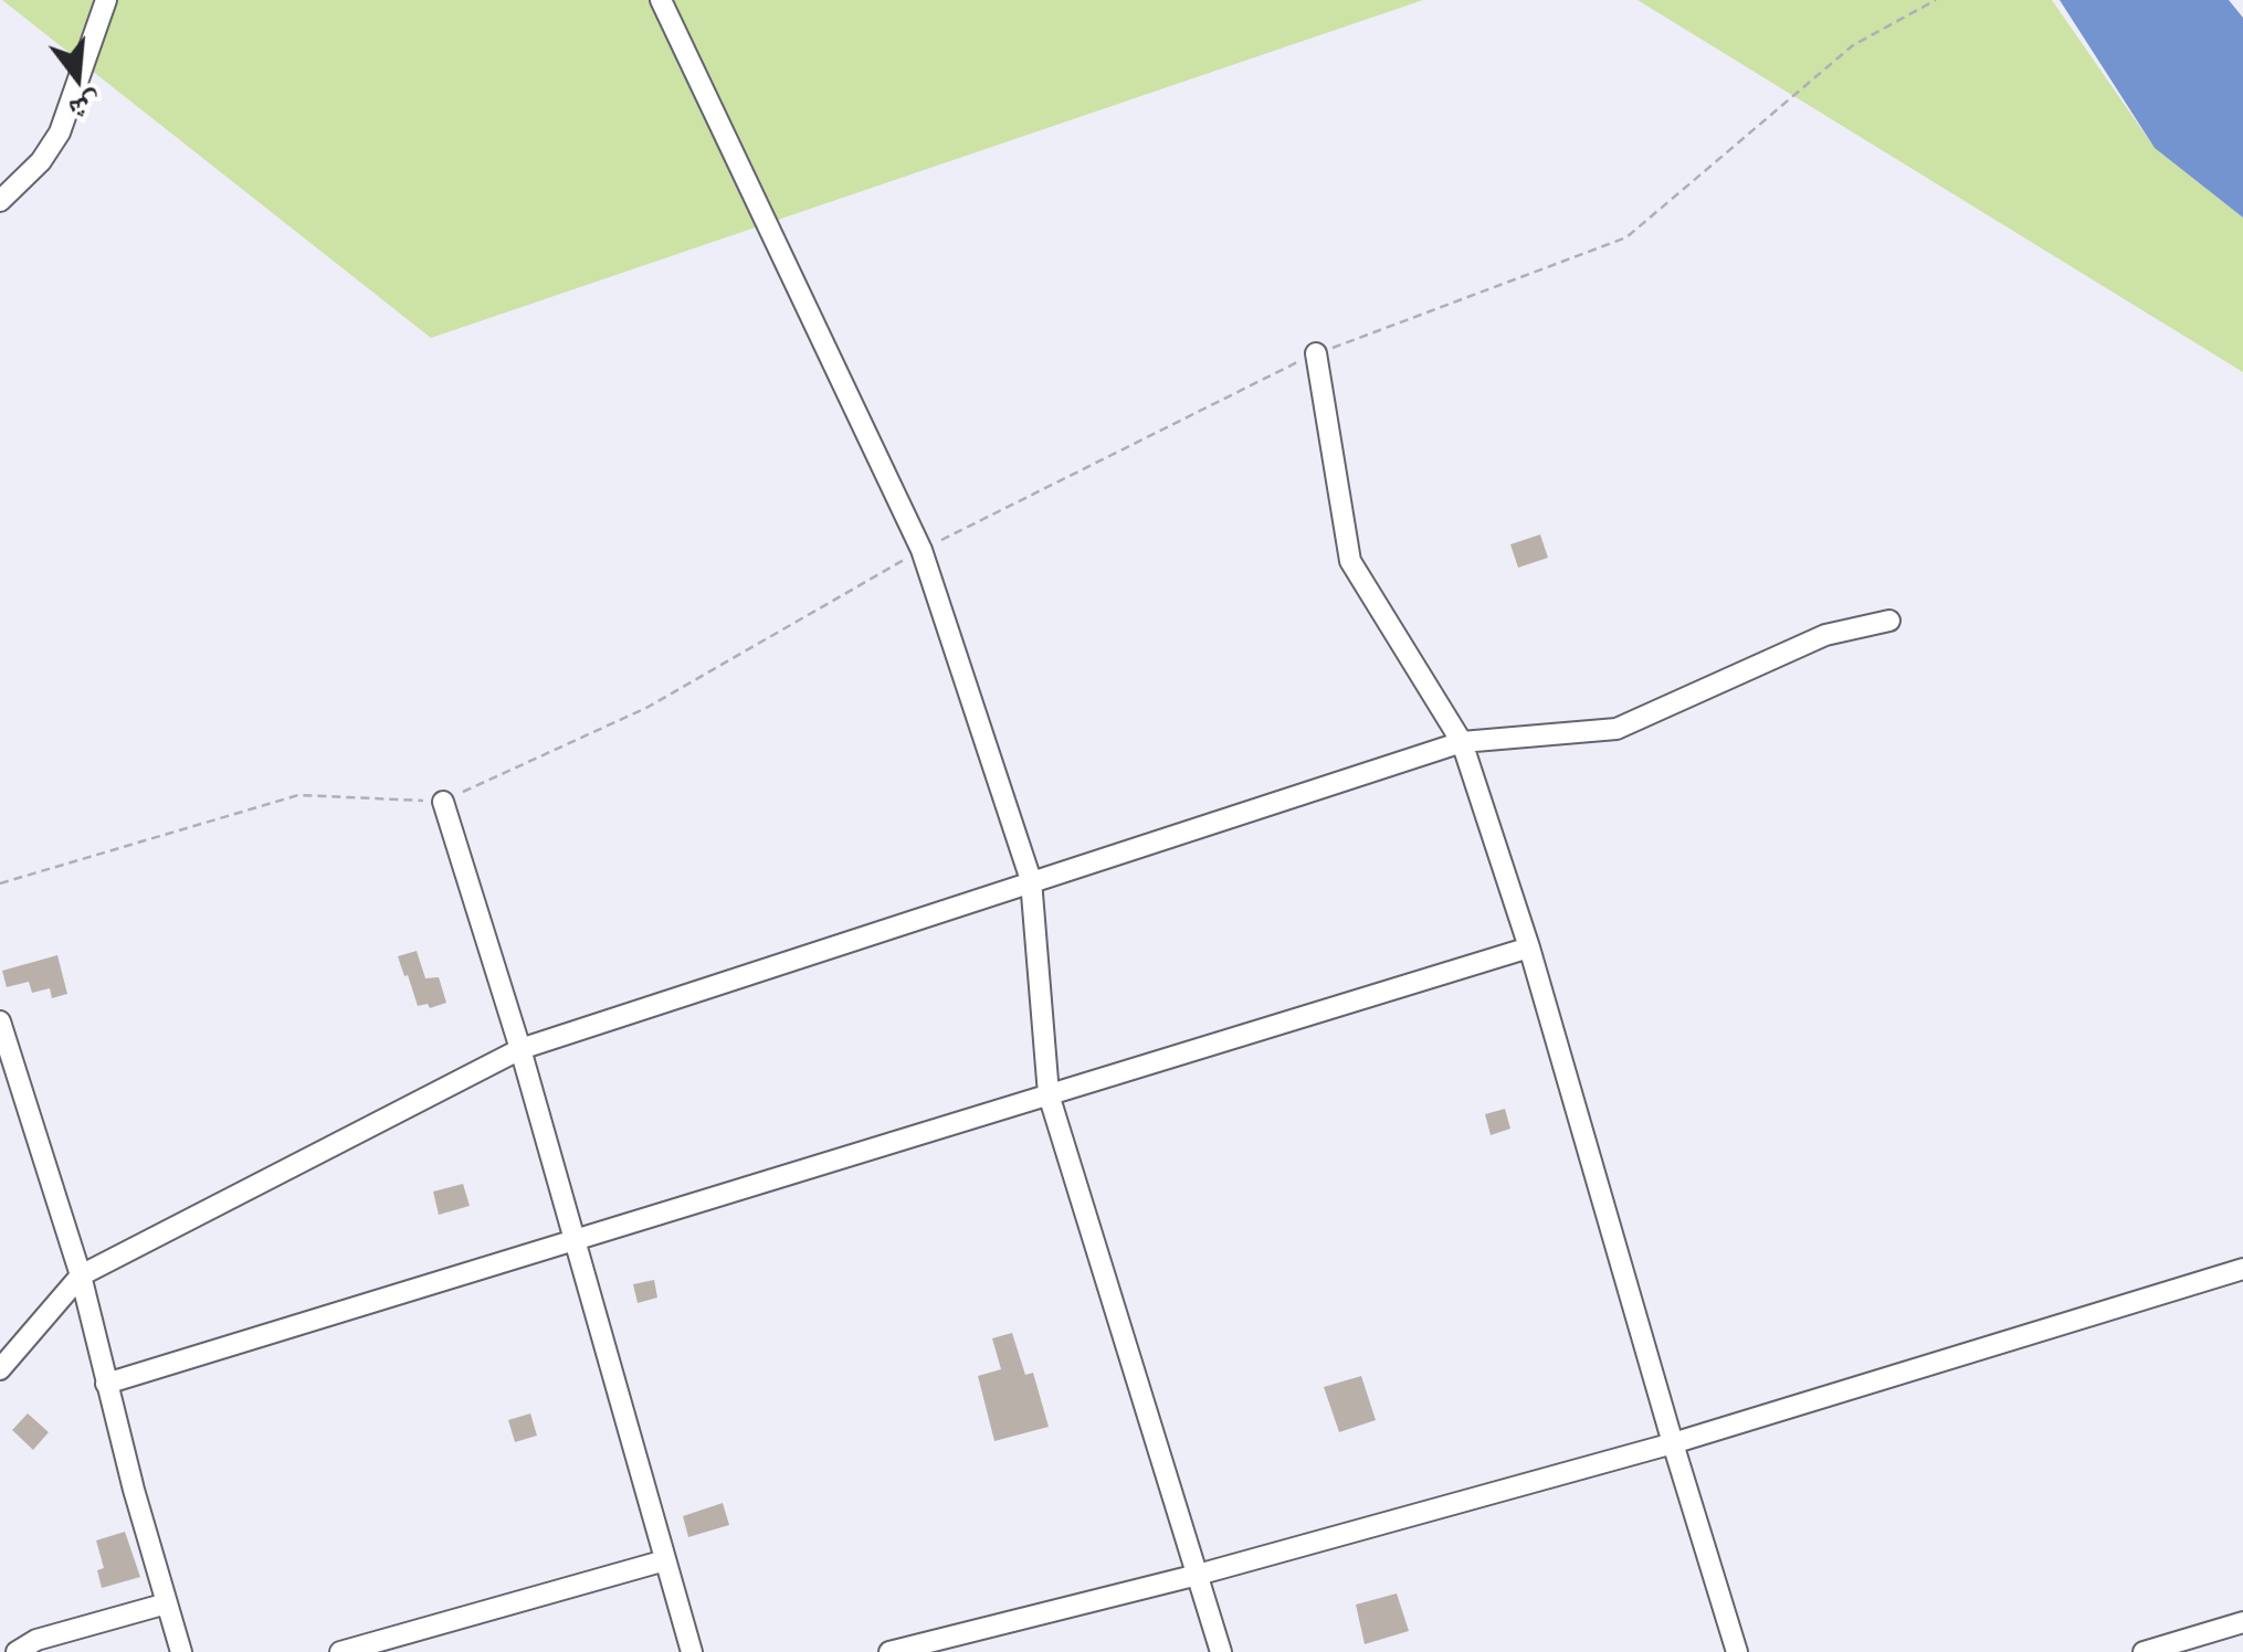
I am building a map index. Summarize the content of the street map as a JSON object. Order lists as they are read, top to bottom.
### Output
{
  "north": "bottom"
}
